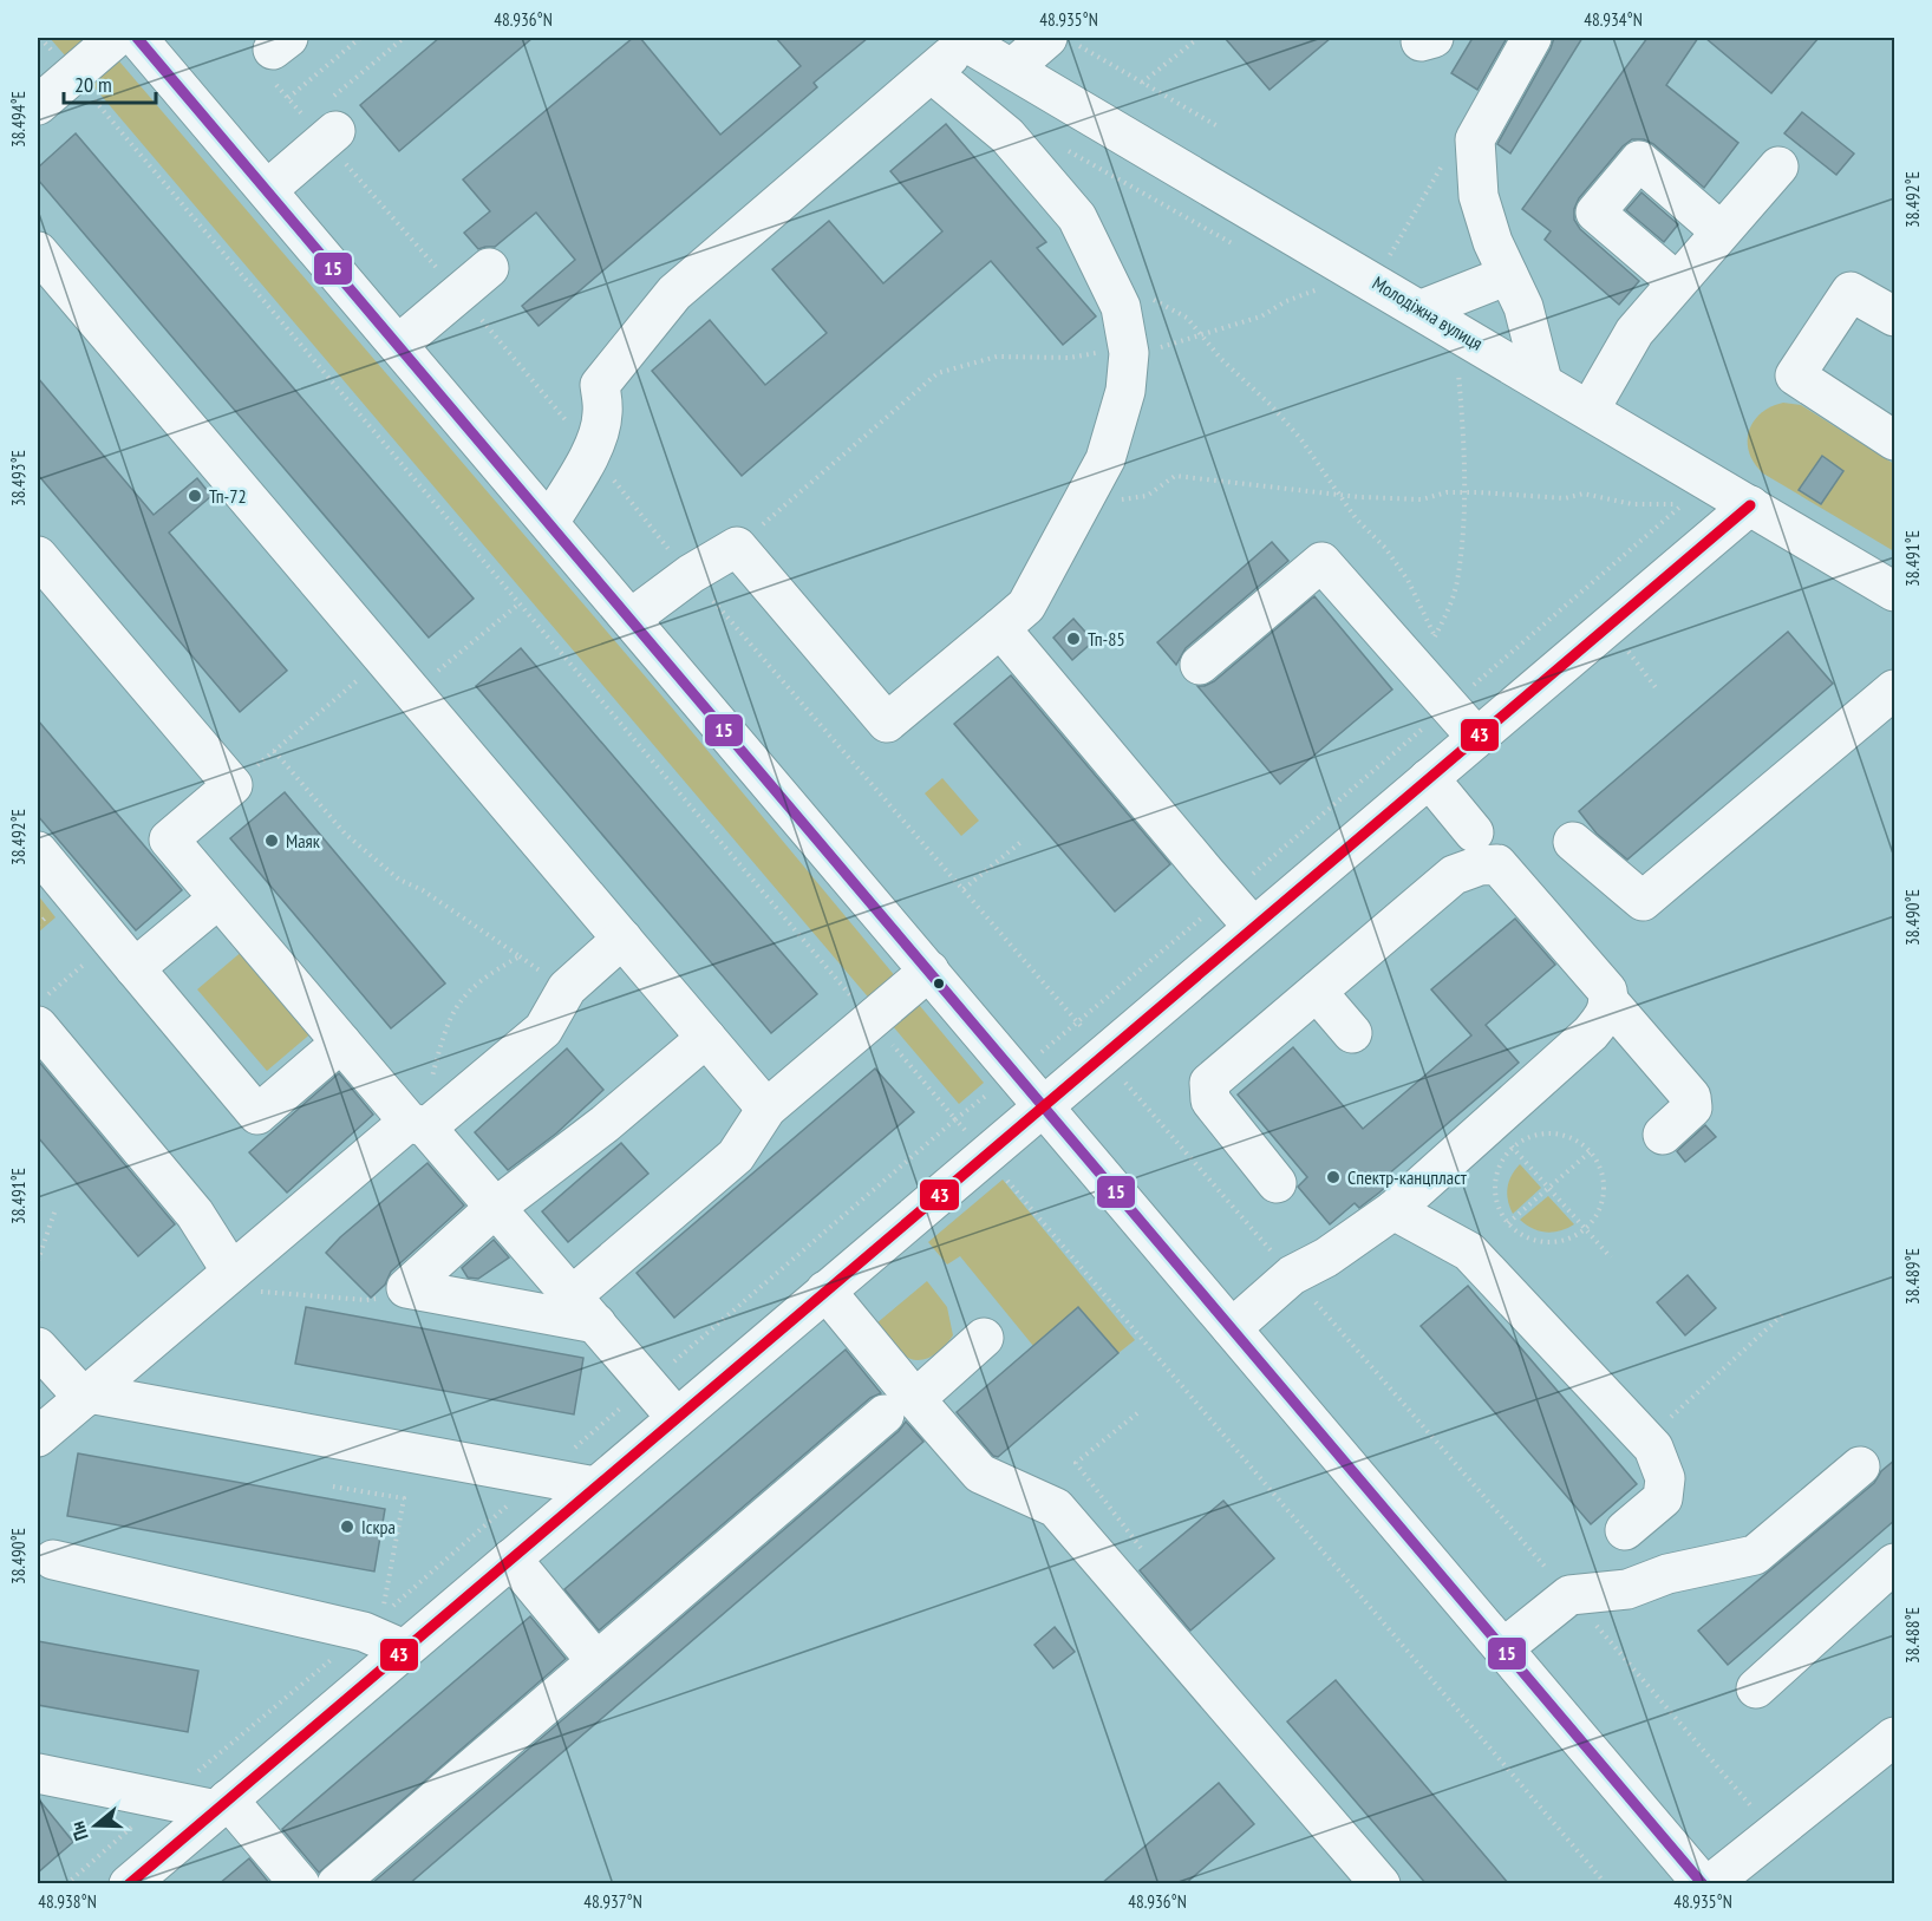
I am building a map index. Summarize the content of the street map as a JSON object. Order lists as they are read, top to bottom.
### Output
{
  "streets": {
    "street": ["Молодіжна вулиця"]
  },
  "places": [
    "Тп-72",
    "Тп-85",
    "Маяк",
    "Спектр-канцпласт",
    "Іскра"
  ],
  "lines": ["transit line 15", "transit line 43"],
  "scale_bar": "20 m",
  "north": "left",
  "coordinates": [
    "48.936°N",
    "48.935°N",
    "48.934°N",
    "38.494°E",
    "38.492°E",
    "38.493°E",
    "38.491°E",
    "38.490°E",
    "38.489°E",
    "38.488°E",
    "48.938°N",
    "48.937°N"
  ]
}
